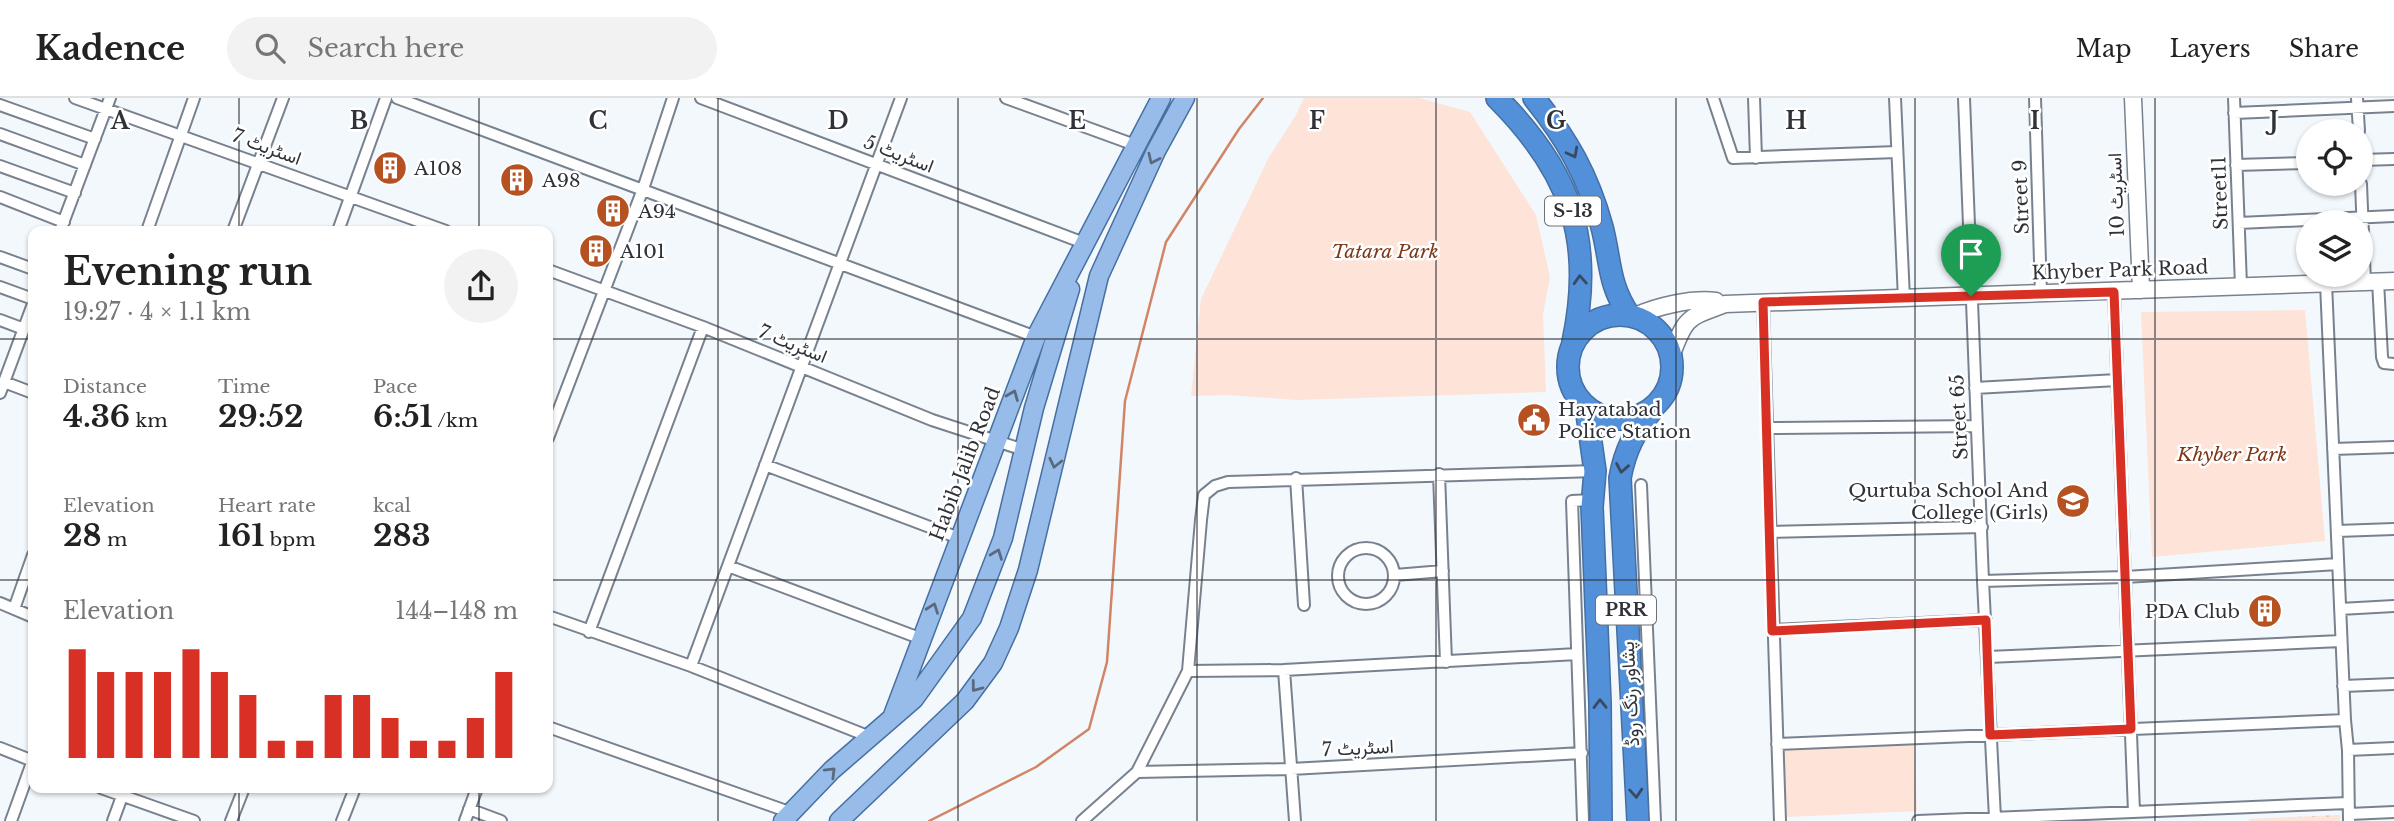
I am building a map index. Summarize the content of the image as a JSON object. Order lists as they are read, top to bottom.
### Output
{
  "streets": {
    "highway": ["S-13", "PRR", "پشاور رنگ روڈ"],
    "main road": ["Habib Jalib Road"],
    "street": [
      "اسٹریٹ 7",
      "اسٹریٹ 5",
      "Street11",
      "اسٹریٹ 10",
      "Street 9",
      "Khyber Park Road",
      "Street 65"
    ]
  },
  "crossings": [
    ["اسٹریٹ 7", "Habib Jalib Road"],
    ["اسٹریٹ 5", "Habib Jalib Road"],
    ["Street11", "Khyber Park Road"],
    ["اسٹریٹ 10", "Khyber Park Road"],
    ["Street 9", "Khyber Park Road"],
    ["S-13", "پشاور رنگ روڈ"],
    ["Khyber Park Road", "Street 65"]
  ],
  "parks": ["Tatara Park", "Khyber Park"],
  "places": {
    "building": [
      "A108",
      "A98",
      "A94",
      "A101",
      "PDA Club"
    ],
    "public building": ["Hayatabad Police Station"],
    "school or university": ["Qurtuba School And College (Girls)"]
  },
  "page": {
    "header": "Kadence",
    "search": "Search here",
    "nav": ["Map", "Layers", "Share"],
    "heading": ["Evening run", "19:27 · 4 × 1.1 km"],
    "stats": [
      ["Distance", "4.36 km"],
      ["Time", "29:52"],
      ["Pace", "6:51 /km"],
      ["Elevation", "28 m"],
      ["Heart rate", "161 bpm"],
      ["kcal", "283"]
    ],
    "chart": ["Elevation", "144–148 m"]
  },
  "grid": {
    "columns": [
      "A",
      "B",
      "C",
      "D",
      "E",
      "F",
      "G",
      "H",
      "I",
      "J"
    ]
  }
}
